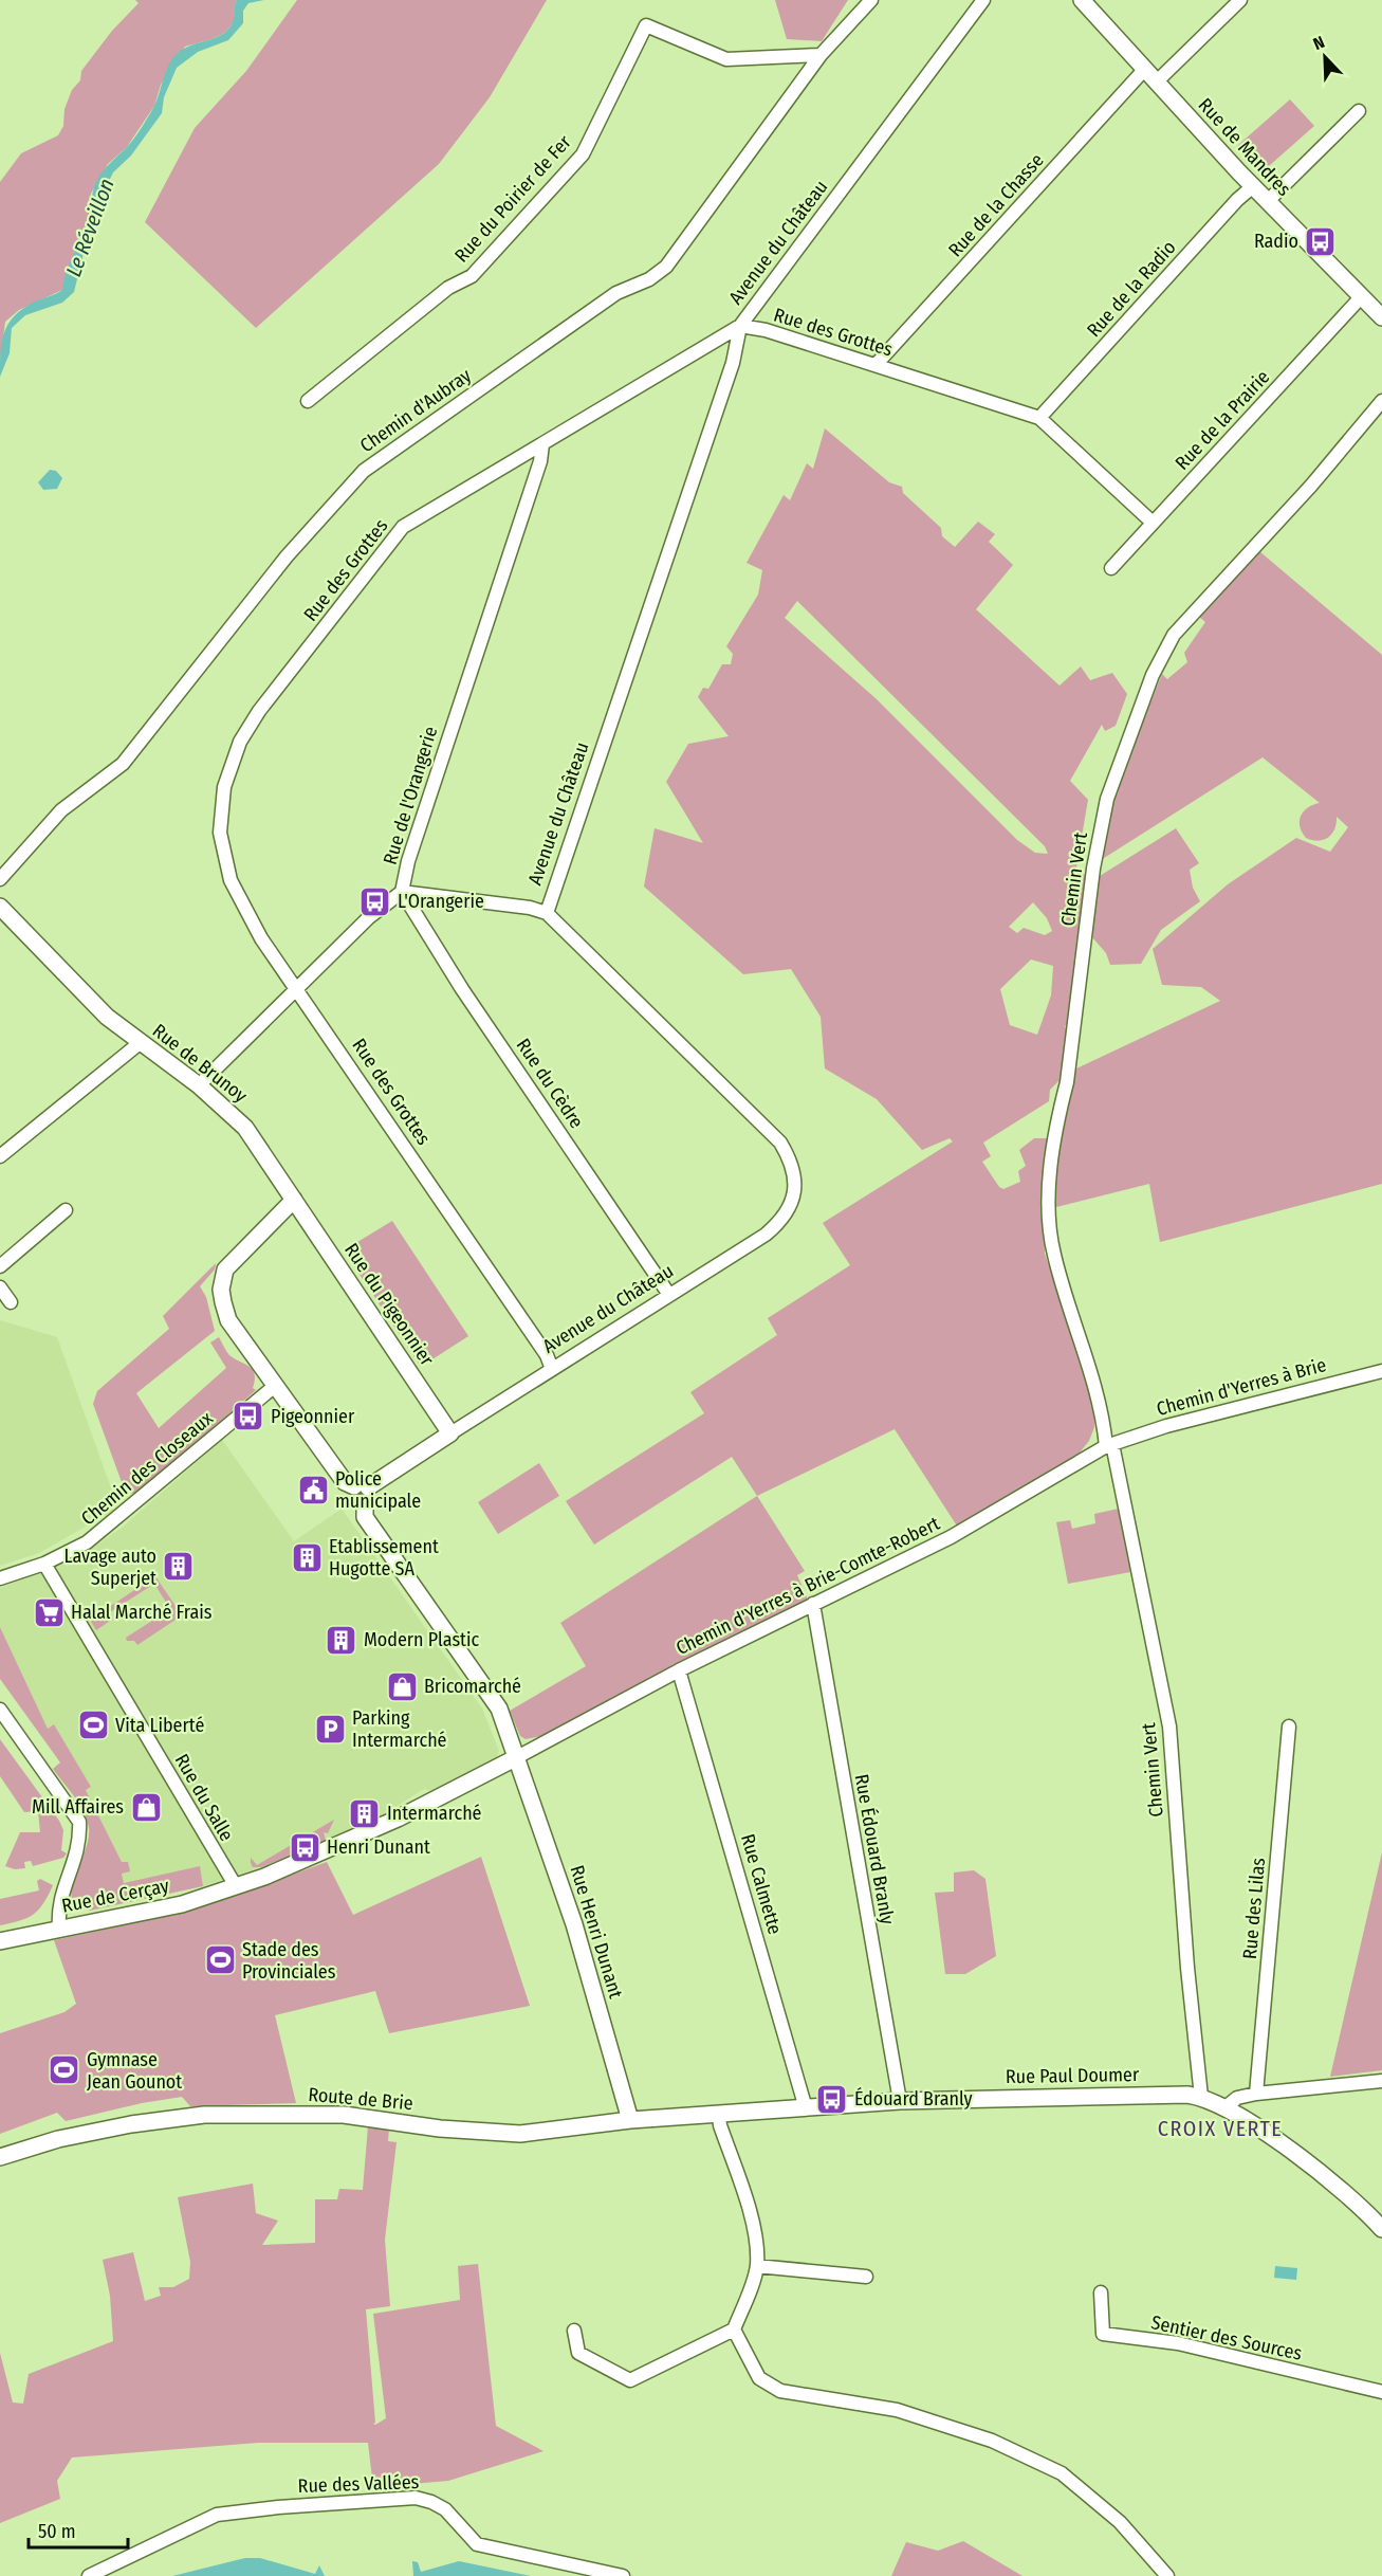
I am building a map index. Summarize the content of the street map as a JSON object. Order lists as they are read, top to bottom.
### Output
{
  "streets": {
    "street": [
      "Rue de Mandres",
      "Rue du Poirier de Fer",
      "Rue de la Chasse",
      "Avenue du Château",
      "Rue de la Radio",
      "Rue des Grottes",
      "Chemin d'Aubray",
      "Rue de la Prairie",
      "Rue de l'Orangerie",
      "Chemin Vert",
      "Rue de Brunoy",
      "Rue du Cèdre",
      "Rue du Pigeonnier",
      "Chemin d'Yerres à Brie",
      "Chemin des Closeaux",
      "Chemin d'Yerres à Brie-Comte-Robert",
      "Rue du Salle",
      "Rue Édouard Branly",
      "Rue Calmette",
      "Rue de Cerçay",
      "Rue des Lilas",
      "Rue Henri Dunant",
      "Rue Paul Doumer",
      "Route de Brie",
      "Sentier des Sources",
      "Rue des Vallées"
    ]
  },
  "crossings": [
    ["Rue de Mandres", "Rue de la Chasse"],
    ["Rue de Mandres", "Rue de la Radio"],
    ["Rue de Mandres", "Rue de la Prairie"],
    ["Rue du Poirier de Fer", "Chemin d'Aubray"],
    ["Rue de la Chasse", "Rue des Grottes"],
    ["Avenue du Château", "Rue des Grottes"],
    ["Avenue du Château", "Rue du Cèdre"],
    ["Avenue du Château", "Rue du Pigeonnier"],
    ["Rue de la Radio", "Rue des Grottes"],
    ["Rue des Grottes", "Rue de la Prairie"],
    ["Rue des Grottes", "Rue de l'Orangerie"],
    ["Rue de l'Orangerie", "Rue de Brunoy"],
    ["Rue de l'Orangerie", "Rue du Cèdre"],
    ["Chemin Vert", "Chemin d'Yerres à Brie"],
    ["Chemin Vert", "Chemin d'Yerres à Brie-Comte-Robert"],
    ["Chemin Vert", "Rue Paul Doumer"],
    ["Rue de Brunoy", "Rue du Pigeonnier"],
    ["Chemin d'Yerres à Brie", "Chemin d'Yerres à Brie-Comte-Robert"],
    ["Chemin des Closeaux", "Rue du Salle"],
    ["Chemin d'Yerres à Brie-Comte-Robert", "Rue Édouard Branly"],
    ["Chemin d'Yerres à Brie-Comte-Robert", "Rue Calmette"],
    ["Chemin d'Yerres à Brie-Comte-Robert", "Rue de Cerçay"],
    ["Chemin d'Yerres à Brie-Comte-Robert", "Rue Henri Dunant"],
    ["Rue du Salle", "Rue de Cerçay"],
    ["Rue Édouard Branly", "Rue Paul Doumer"],
    ["Rue Calmette", "Rue Paul Doumer"],
    ["Rue de Cerçay", "Rue Henri Dunant"],
    ["Rue Henri Dunant", "Route de Brie"],
    ["Rue Paul Doumer", "Route de Brie"]
  ],
  "districts": ["CROIX VERTE"],
  "water": ["Le Réveillon"],
  "places": {
    "bus stop": [
      "Radio",
      "L'Orangerie",
      "Pigeonnier",
      "Henri Dunant",
      "Édouard Branly"
    ],
    "public building": ["Police municipale"],
    "building": [
      "Etablissement Hugotte SA",
      "Lavage auto Superjet",
      "Modern Plastic",
      "Intermarché"
    ],
    "supermarket": ["Halal Marché Frais"],
    "shop": ["Bricomarché", "Mill Affaires"],
    "sports": ["Vita Liberté", "Stade des Provinciales", "Gymnase Jean Gounot"],
    "parking": ["Parking Intermarché"]
  },
  "scale_bar": "50 m",
  "north": "top left"
}
